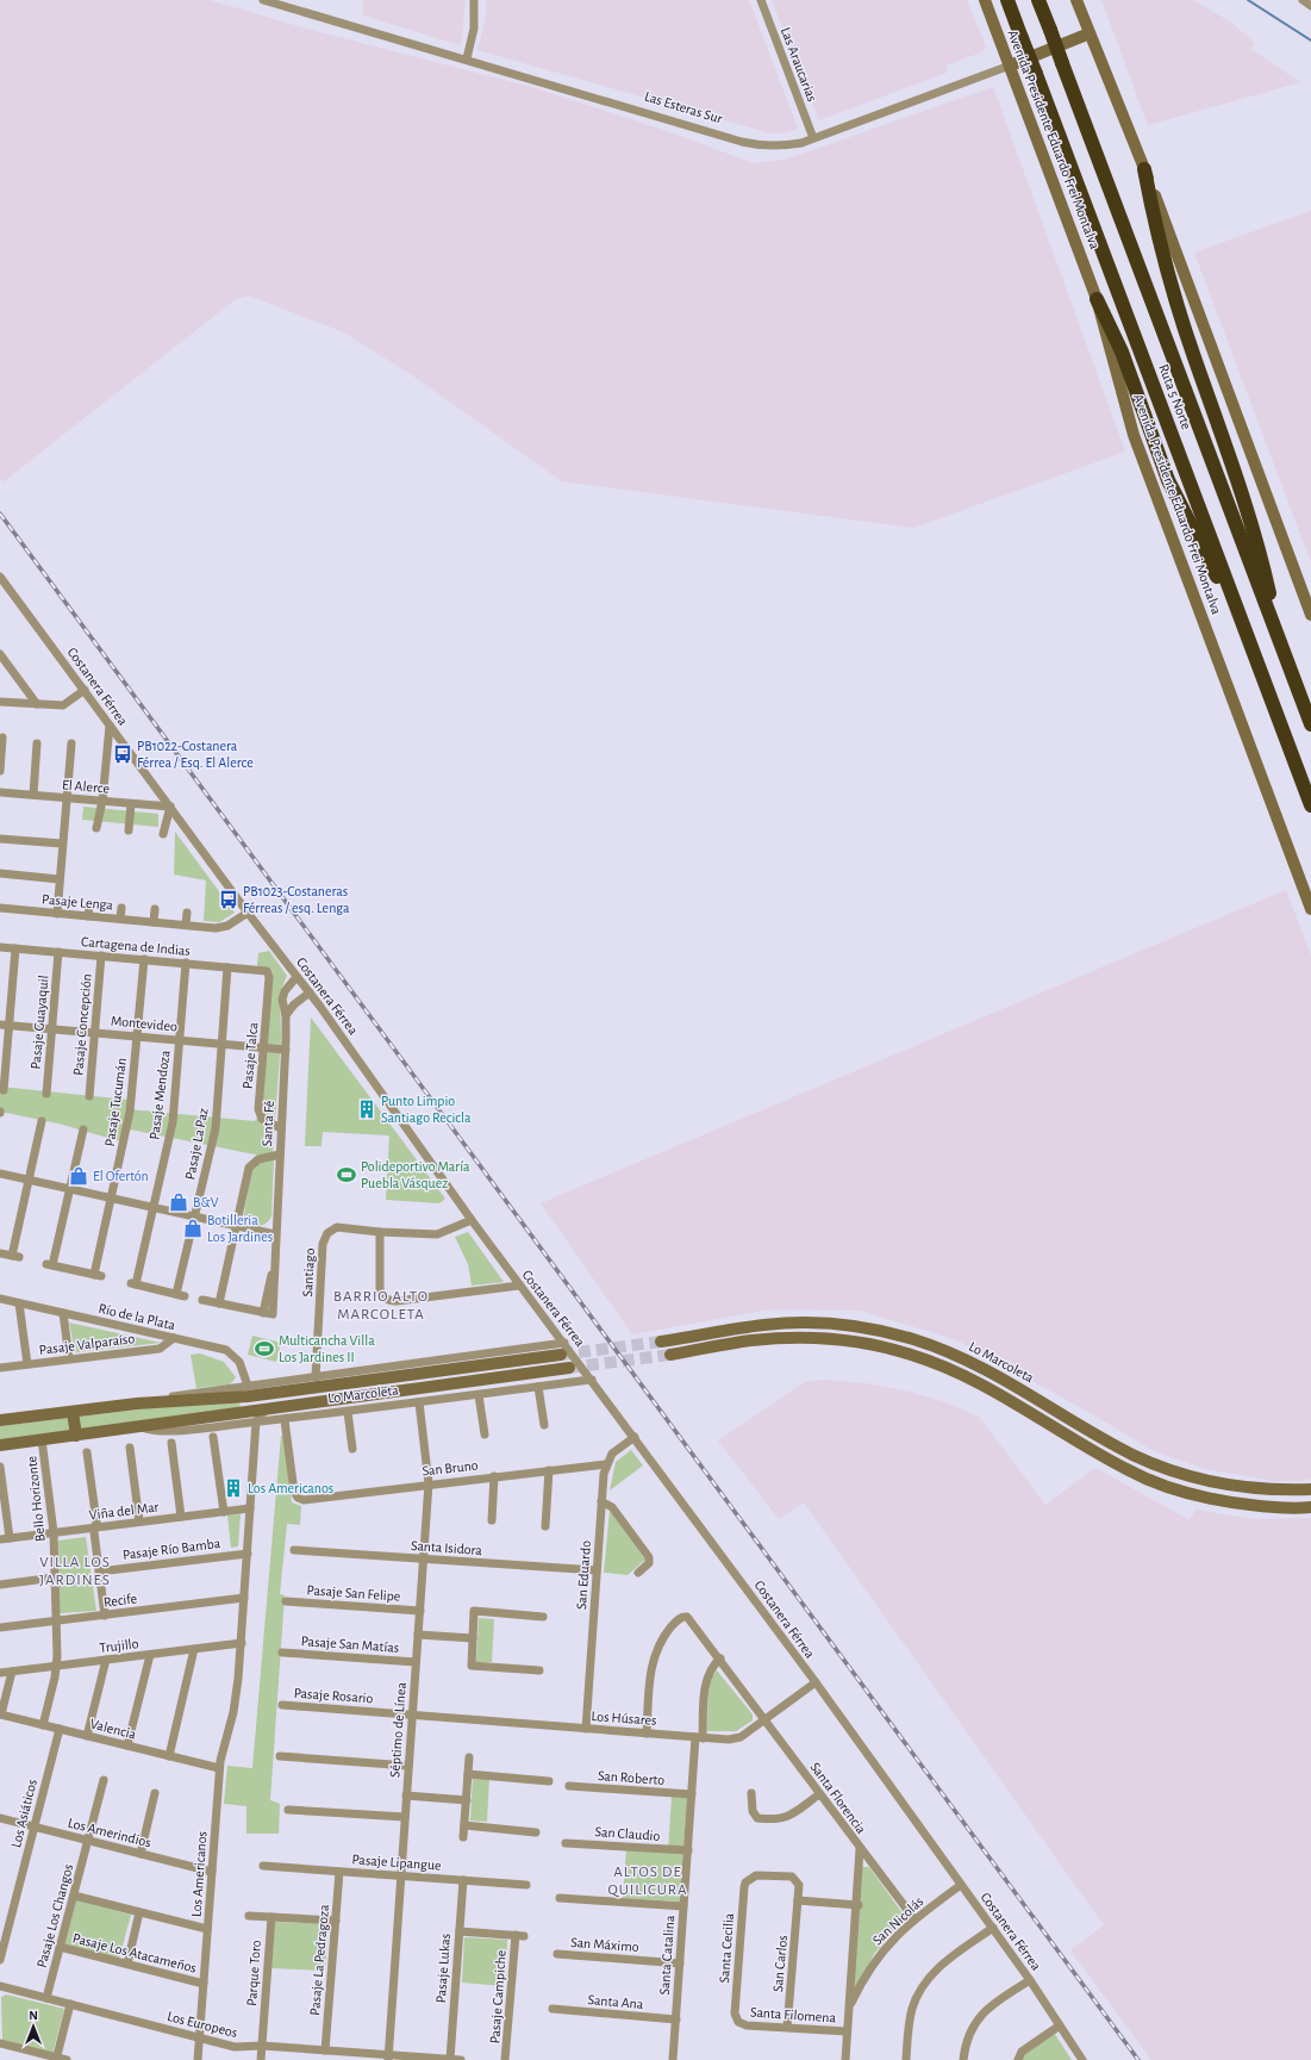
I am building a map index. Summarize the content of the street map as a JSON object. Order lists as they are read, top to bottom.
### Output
{
  "streets": {
    "highway": ["Ruta 5 Norte"],
    "main road": ["Las Esteras Sur", "Avenida Presidente Eduardo Frei Montalva", "Lo Marcoleta"],
    "street": [
      "Las Araucarias",
      "Costanera Férrea",
      "El Alerce",
      "Pasaje Lenga",
      "Cartagena de Indias",
      "Pasaje Guayaquil",
      "Montevideo",
      "Pasaje Concepción",
      "Pasaje Talca",
      "Pasaje Mendoza",
      "Pasaje Tucumán",
      "Santa Fé",
      "Pasaje La Paz",
      "Santiago",
      "Río de la Plata",
      "Pasaje Valparaíso",
      "San Bruno",
      "Bello Horizonte",
      "Viña del Mar",
      "Santa Isidora",
      "Pasaje Río Bamba",
      "San Eduardo",
      "Pasaje San Felipe",
      "Recife",
      "Pasaje San Matías",
      "Trujillo",
      "Pasaje Rosario",
      "Los Húsares",
      "Valencia",
      "Séptimo de Línea",
      "San Roberto",
      "Santa Florencia",
      "Los Asiáticos",
      "Los Amerindios",
      "San Claudio",
      "Pasaje Lipangue",
      "Los Americanos",
      "Pasaje Los Changos",
      "San Nicolás",
      "San Máximo",
      "Santa Cecilia",
      "Pasaje Los Atacameños",
      "Santa Catalina",
      "Pasaje La Pedragoza",
      "San Carlos",
      "Pasaje Lukas",
      "Parque Toro",
      "Pasaje Campiche",
      "Santa Ana",
      "Santa Filomena",
      "Los Europeos"
    ]
  },
  "crossings": [
    ["Las Araucarias", "Las Esteras Sur"],
    ["Las Esteras Sur", "Avenida Presidente Eduardo Frei Montalva"],
    ["Costanera Férrea", "El Alerce"],
    ["Costanera Férrea", "Pasaje Lenga"],
    ["Costanera Férrea", "Santa Fé"],
    ["Costanera Férrea", "Santiago"],
    ["Costanera Férrea", "Lo Marcoleta"],
    ["Costanera Férrea", "Los Húsares"],
    ["Costanera Férrea", "San Nicolás"],
    ["Cartagena de Indias", "Pasaje Guayaquil"],
    ["Cartagena de Indias", "Pasaje Concepción"],
    ["Cartagena de Indias", "Pasaje Talca"],
    ["Cartagena de Indias", "Pasaje Mendoza"],
    ["Cartagena de Indias", "Pasaje Tucumán"],
    ["Cartagena de Indias", "Pasaje La Paz"],
    ["Pasaje Guayaquil", "Montevideo"],
    ["Montevideo", "Pasaje Concepción"],
    ["Montevideo", "Pasaje Talca"],
    ["Montevideo", "Pasaje Mendoza"],
    ["Montevideo", "Pasaje Tucumán"],
    ["Montevideo", "Santa Fé"],
    ["Montevideo", "Pasaje La Paz"],
    ["Pasaje Talca", "Santa Fé"],
    ["Pasaje Mendoza", "Pasaje La Paz"],
    ["Santiago", "Lo Marcoleta"],
    ["Río de la Plata", "Pasaje Valparaíso"],
    ["Río de la Plata", "Lo Marcoleta"],
    ["Lo Marcoleta", "San Bruno"],
    ["Lo Marcoleta", "Bello Horizonte"],
    ["Lo Marcoleta", "Séptimo de Línea"],
    ["Lo Marcoleta", "Los Americanos"],
    ["San Bruno", "San Eduardo"],
    ["San Bruno", "Séptimo de Línea"],
    ["Bello Horizonte", "Viña del Mar"],
    ["Bello Horizonte", "Recife"],
    ["Bello Horizonte", "Trujillo"],
    ["Bello Horizonte", "Valencia"],
    ["Viña del Mar", "Los Americanos"],
    ["Santa Isidora", "San Eduardo"],
    ["Santa Isidora", "Séptimo de Línea"],
    ["Pasaje Río Bamba", "Los Americanos"],
    ["San Eduardo", "Los Húsares"],
    ["Pasaje San Felipe", "Séptimo de Línea"],
    ["Recife", "Los Americanos"],
    ["Pasaje San Matías", "Séptimo de Línea"],
    ["Trujillo", "Los Americanos"],
    ["Pasaje Rosario", "Los Húsares"],
    ["Pasaje Rosario", "Séptimo de Línea"],
    ["Los Húsares", "Séptimo de Línea"],
    ["Los Húsares", "Santa Florencia"],
    ["Los Húsares", "Santa Catalina"],
    ["Valencia", "Los Asiáticos"],
    ["Valencia", "Los Americanos"],
    ["Séptimo de Línea", "Pasaje Lipangue"],
    ["Séptimo de Línea", "Los Europeos"],
    ["San Roberto", "Santa Catalina"],
    ["Santa Florencia", "San Nicolás"],
    ["Santa Florencia", "Santa Catalina"],
    ["Santa Florencia", "Santa Filomena"],
    ["Los Asiáticos", "Los Amerindios"],
    ["Los Amerindios", "Los Americanos"],
    ["Los Amerindios", "Pasaje Los Changos"],
    ["San Claudio", "Santa Catalina"],
    ["Pasaje Lipangue", "Pasaje La Pedragoza"],
    ["Pasaje Lipangue", "Pasaje Lukas"],
    ["Los Americanos", "Pasaje Los Atacameños"],
    ["Los Americanos", "Los Europeos"],
    ["Pasaje Los Changos", "Pasaje Los Atacameños"],
    ["Pasaje Los Changos", "Los Europeos"],
    ["San Máximo", "Santa Catalina"],
    ["Santa Cecilia", "San Carlos"],
    ["Santa Cecilia", "Santa Filomena"],
    ["Santa Catalina", "Santa Ana"],
    ["Pasaje La Pedragoza", "Los Europeos"],
    ["San Carlos", "Santa Filomena"],
    ["Pasaje Lukas", "Pasaje Campiche"],
    ["Pasaje Lukas", "Los Europeos"],
    ["Parque Toro", "Los Europeos"]
  ],
  "districts": ["BARRIO ALTO MARCOLETA", "VILLA LOS JARDINES", "ALTOS DE QUILICURA"],
  "places": {
    "bus stop": ["PB1022-Costanera Férrea / Esq. El Alerce", "PB1023-Costaneras Férreas / esq. Lenga"],
    "building": ["Punto Limpio Santiago Recicla", "Los Americanos"],
    "sports": ["Polideportivo María Puebla Vásquez", "Multicancha Villa Los Jardines II"],
    "shop": ["El Ofertón", "B&V", "Botilleria Los Jardines"]
  },
  "north": "top"
}
